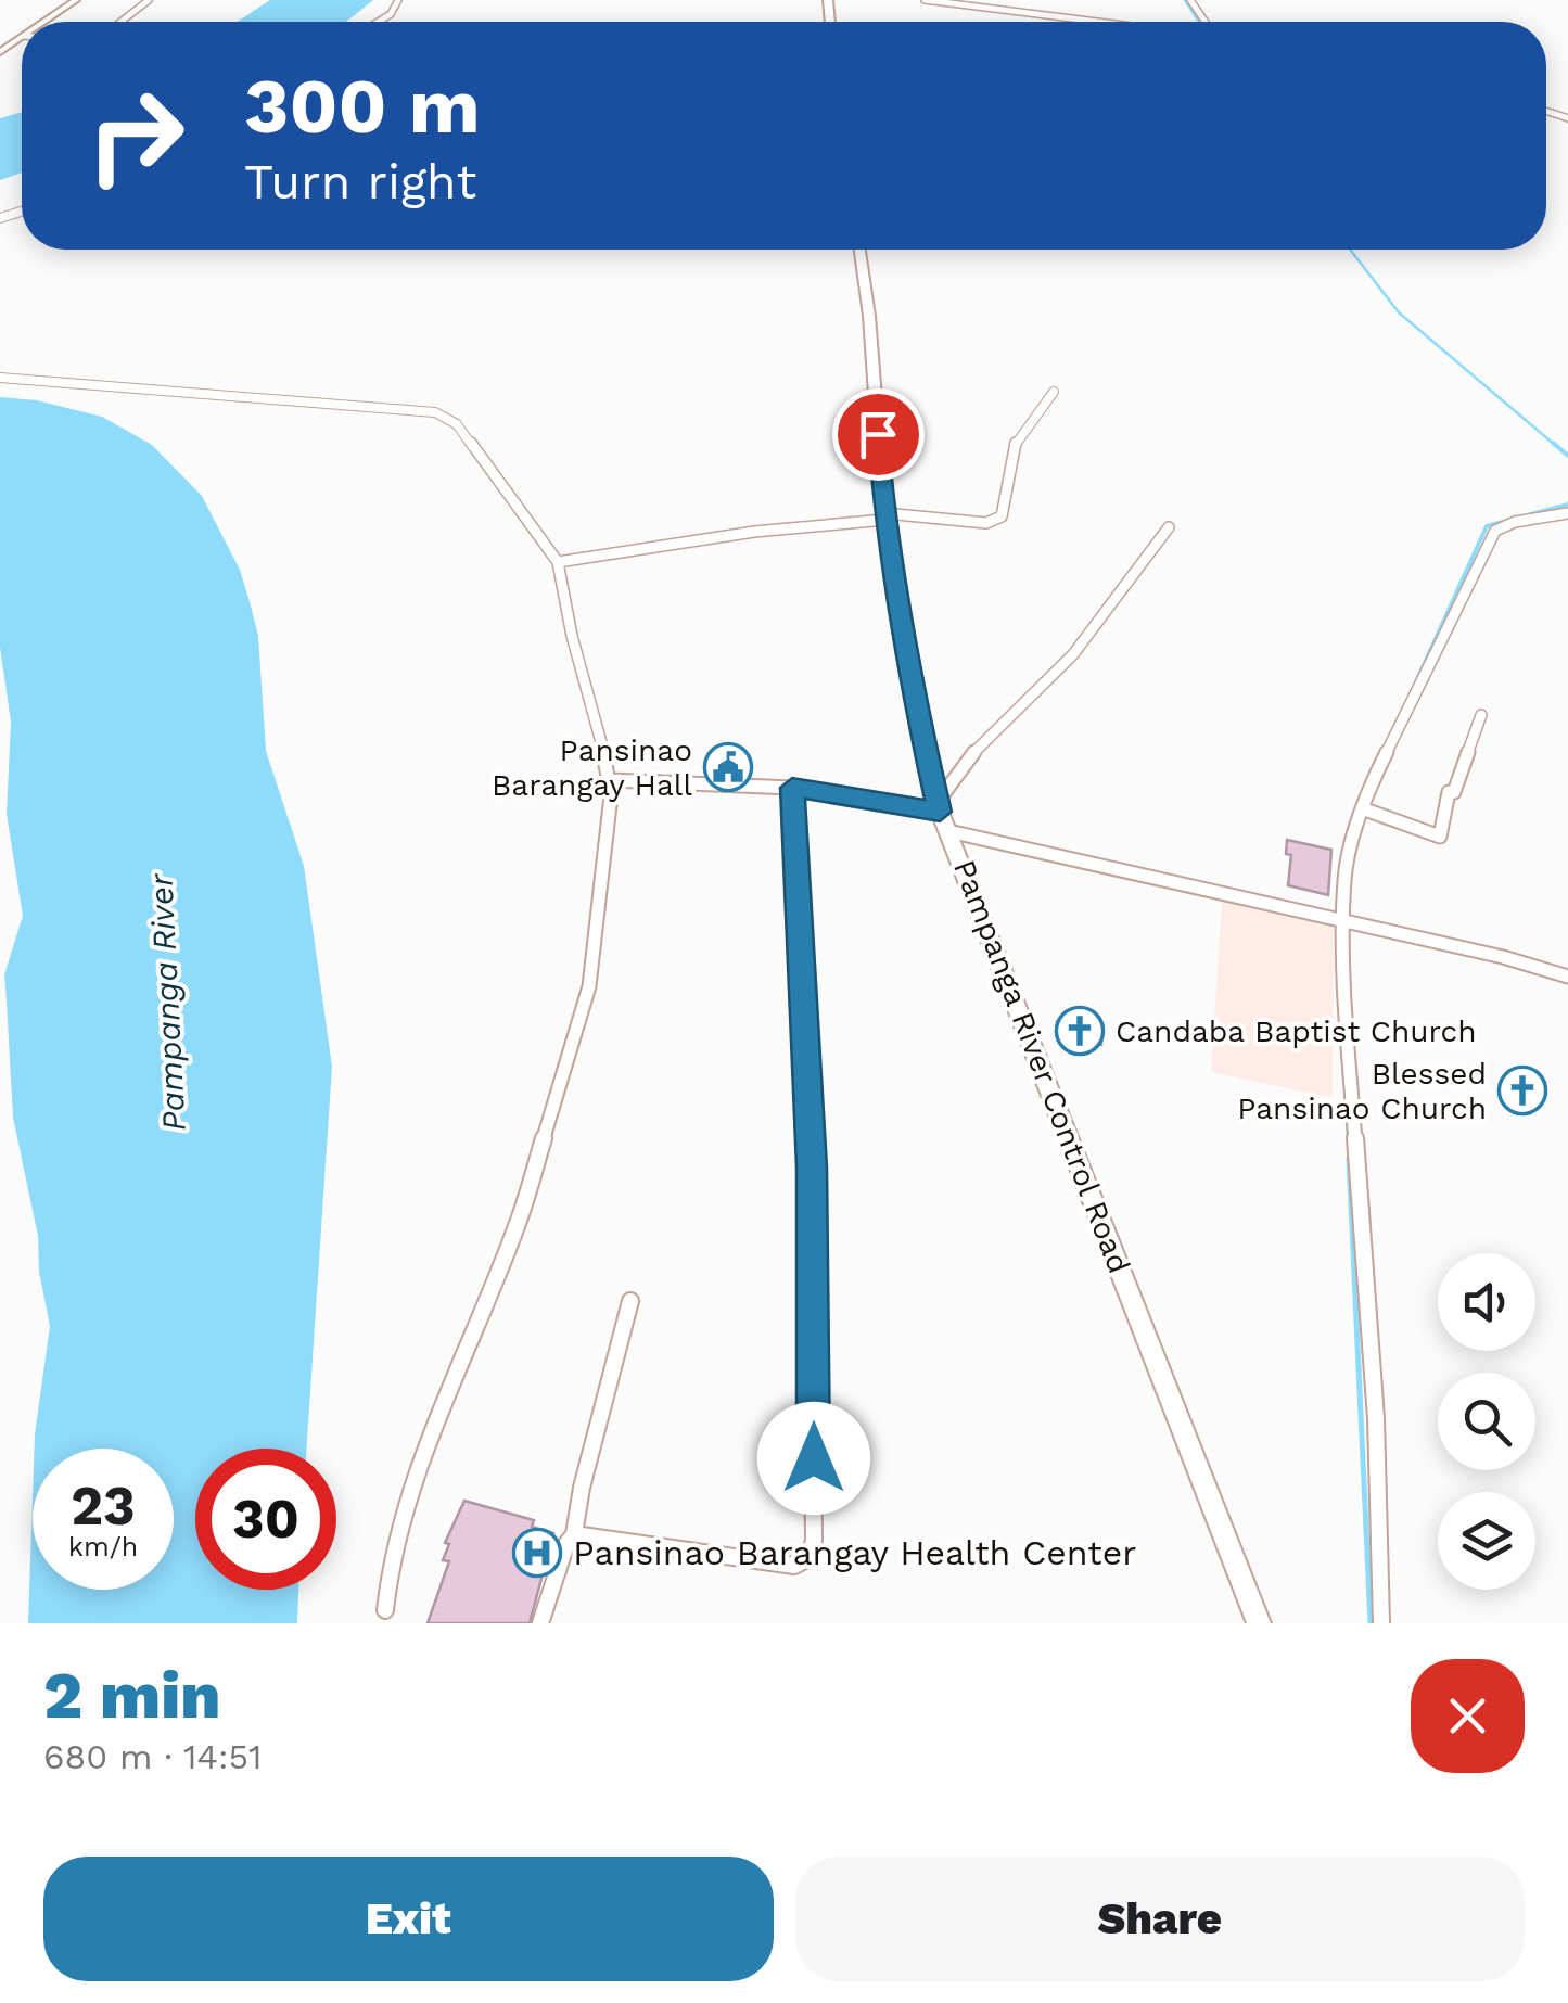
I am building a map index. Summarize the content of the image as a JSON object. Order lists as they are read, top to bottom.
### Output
{
  "streets": {
    "main road": ["Pampanga River Control Road"]
  },
  "water": ["Pampanga River"],
  "places": {
    "public building": ["Pansinao Barangay Hall"],
    "church": ["Candaba Baptist Church", "Blessed Pansinao Church"],
    "hospital": ["Pansinao Barangay Health Center"]
  },
  "page": {
    "turn": ["300 m", "Turn right"],
    "speed": "23 km/h",
    "limit": "30",
    "heading": ["2 min", "680 m · 14:51"],
    "buttons": ["Exit", "Share"]
  }
}
